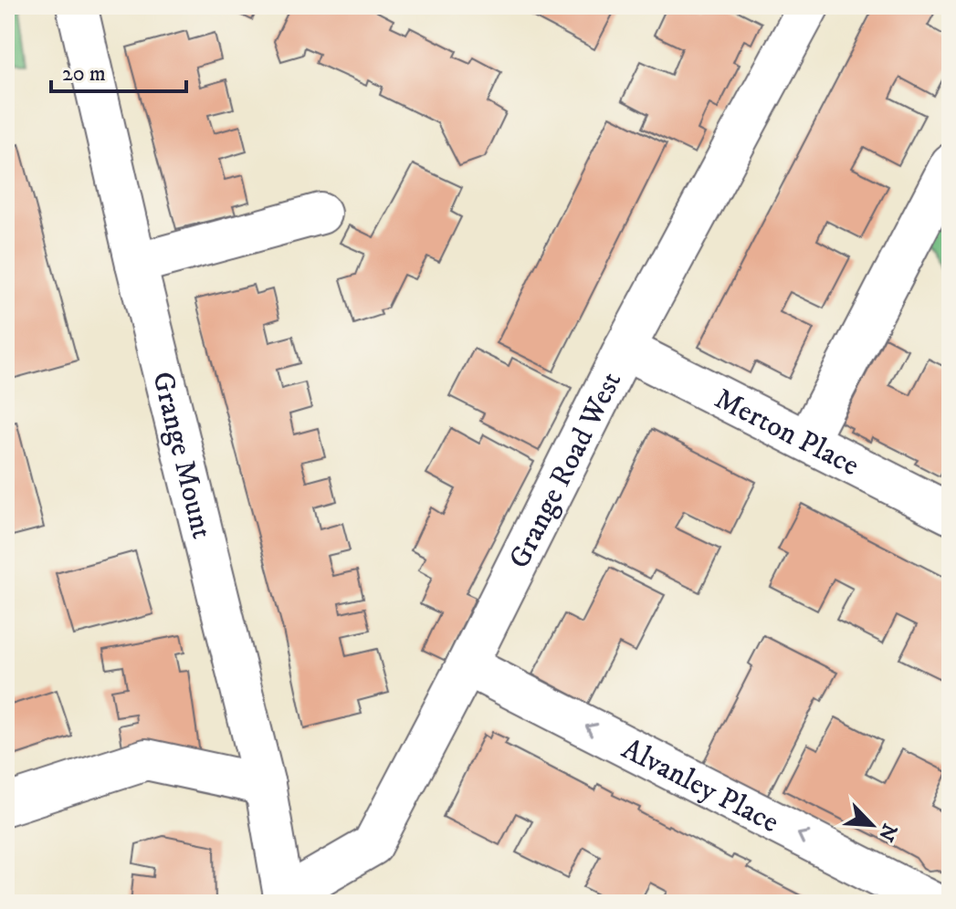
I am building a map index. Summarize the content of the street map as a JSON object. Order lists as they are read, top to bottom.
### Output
{
  "streets": {
    "street": [
      "Merton Place",
      "Grange Mount",
      "Grange Road West",
      "Alvanley Place"
    ]
  },
  "crossings": [
    ["Merton Place", "Grange Road West"],
    ["Grange Mount", "Grange Road West"],
    ["Grange Road West", "Alvanley Place"]
  ],
  "one_way": ["Alvanley Place"],
  "scale_bar": "20 m",
  "north": "bottom right"
}
